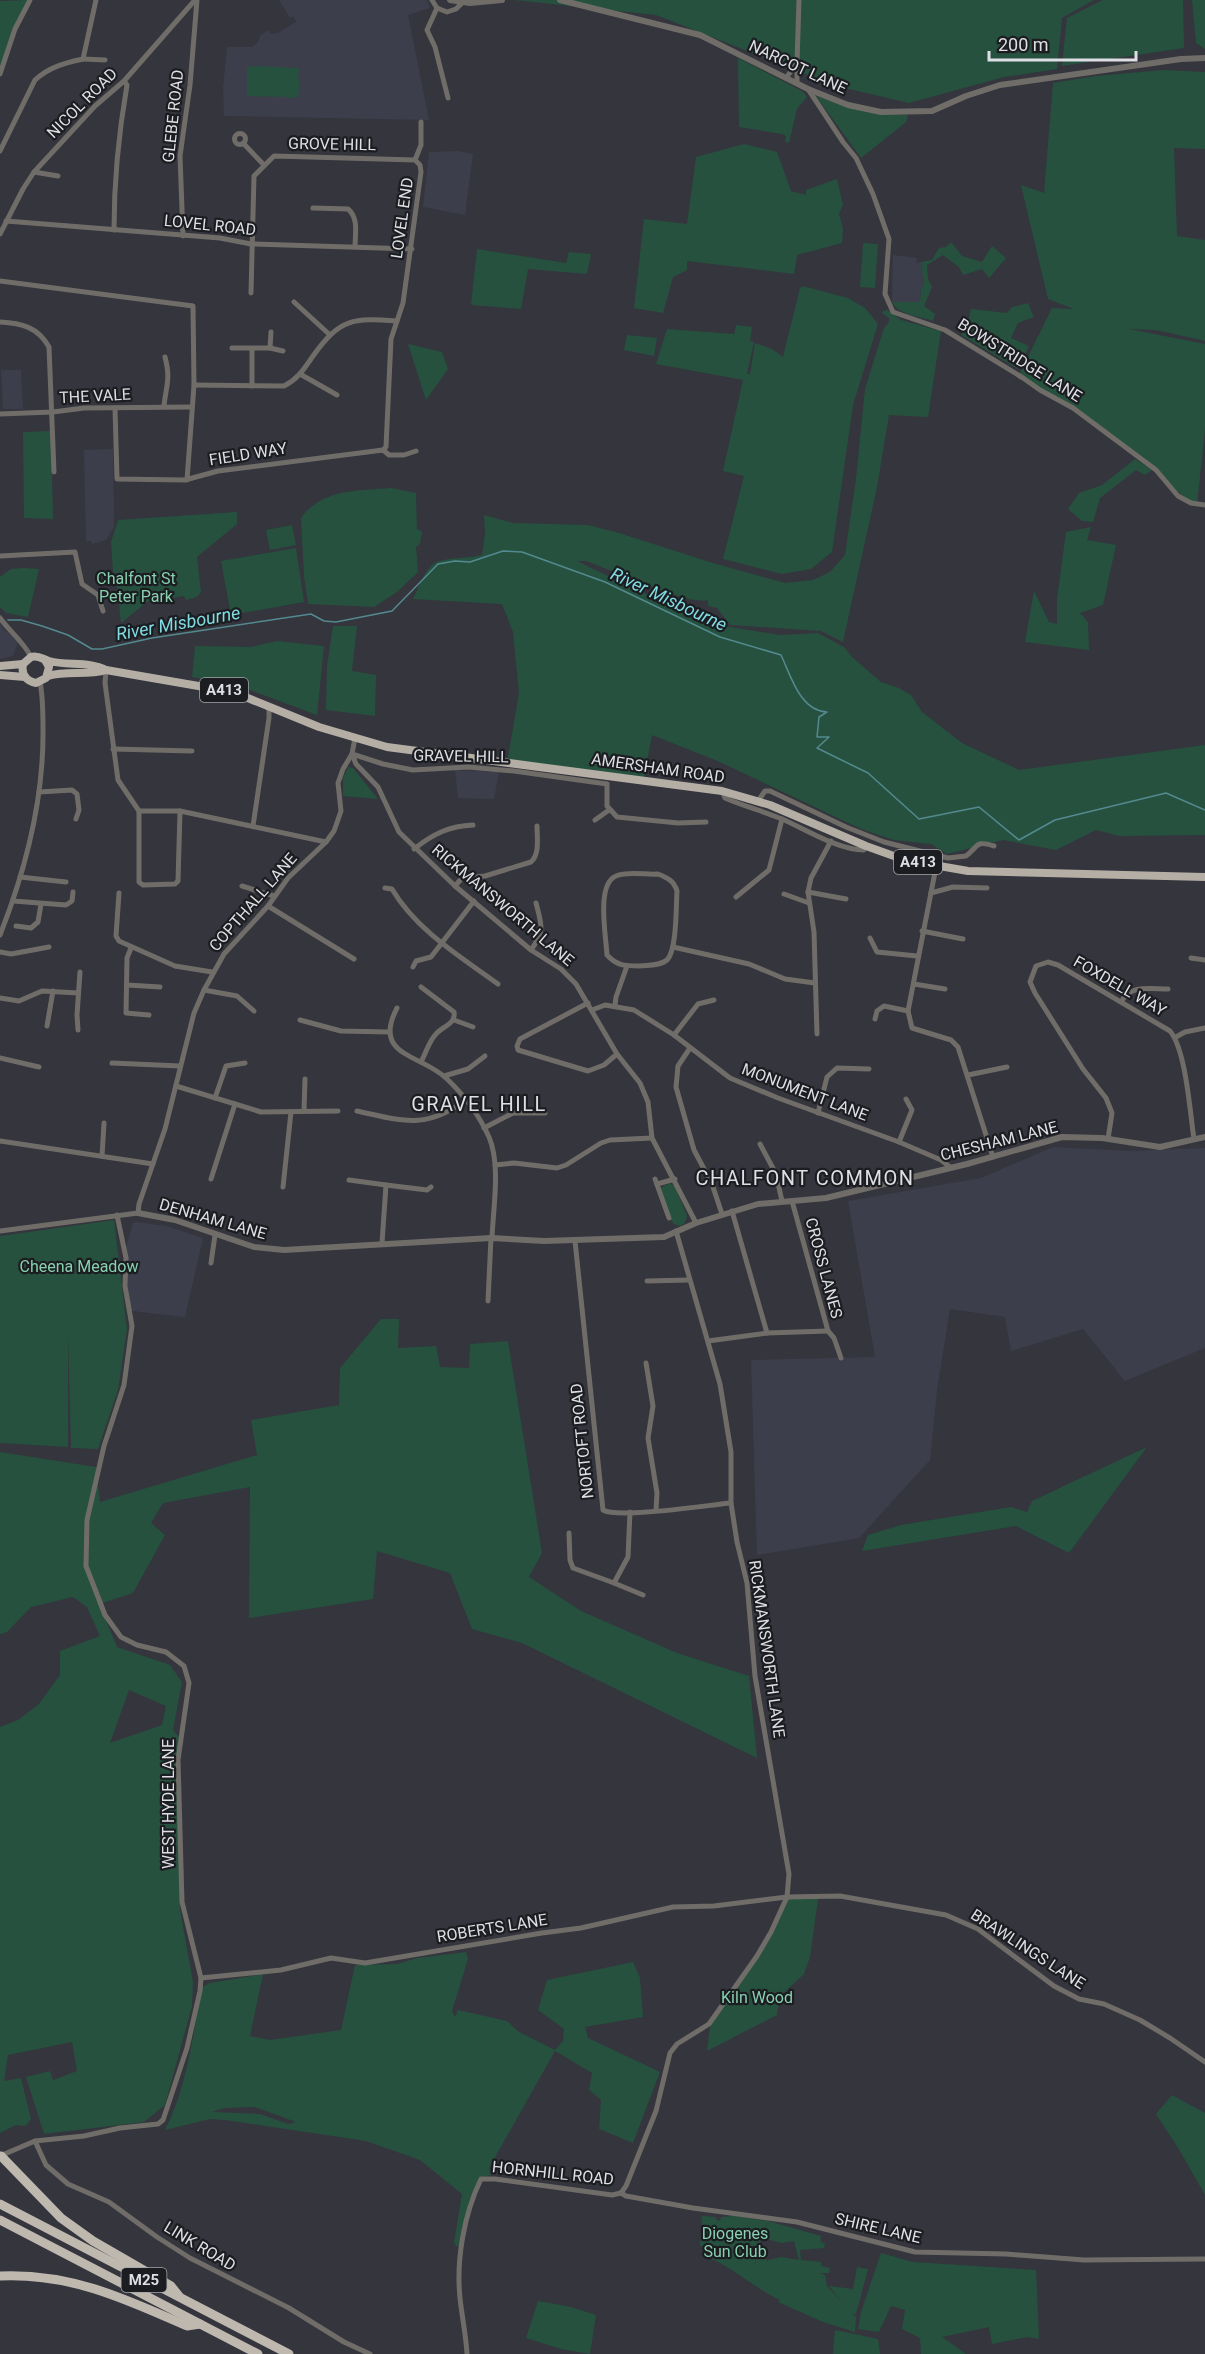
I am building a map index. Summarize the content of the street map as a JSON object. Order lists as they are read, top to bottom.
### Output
{
  "streets": {
    "highway": ["A413", "AMERSHAM ROAD", "M25"],
    "street": [
      "NARCOT LANE",
      "NICOL ROAD",
      "GLEBE ROAD",
      "GROVE HILL",
      "LOVEL END",
      "LOVEL ROAD",
      "BOWSTRIDGE LANE",
      "THE VALE",
      "FIELD WAY",
      "GRAVEL HILL",
      "COPTHALL LANE",
      "RICKMANSWORTH LANE",
      "FOXDELL WAY",
      "MONUMENT LANE",
      "CHESHAM LANE",
      "DENHAM LANE",
      "CROSS LANES",
      "NORTOFT ROAD",
      "WEST HYDE LANE",
      "ROBERTS LANE",
      "BRAWLINGS LANE",
      "HORNHILL ROAD",
      "SHIRE LANE",
      "LINK ROAD"
    ]
  },
  "crossings": [
    ["NARCOT LANE", "BOWSTRIDGE LANE"],
    ["NICOL ROAD", "GLEBE ROAD"],
    ["NICOL ROAD", "LOVEL ROAD"],
    ["GLEBE ROAD", "LOVEL ROAD"],
    ["GROVE HILL", "LOVEL END"],
    ["LOVEL END", "LOVEL ROAD"],
    ["LOVEL END", "FIELD WAY"],
    ["THE VALE", "FIELD WAY"],
    ["A413", "AMERSHAM ROAD"],
    ["GRAVEL HILL", "AMERSHAM ROAD"],
    ["GRAVEL HILL", "COPTHALL LANE"],
    ["GRAVEL HILL", "RICKMANSWORTH LANE"],
    ["COPTHALL LANE", "RICKMANSWORTH LANE"],
    ["COPTHALL LANE", "DENHAM LANE"],
    ["RICKMANSWORTH LANE", "CHESHAM LANE"],
    ["RICKMANSWORTH LANE", "DENHAM LANE"],
    ["RICKMANSWORTH LANE", "CROSS LANES"],
    ["RICKMANSWORTH LANE", "NORTOFT ROAD"],
    ["RICKMANSWORTH LANE", "ROBERTS LANE"],
    ["RICKMANSWORTH LANE", "BRAWLINGS LANE"],
    ["RICKMANSWORTH LANE", "HORNHILL ROAD"],
    ["RICKMANSWORTH LANE", "SHIRE LANE"],
    ["FOXDELL WAY", "CHESHAM LANE"],
    ["MONUMENT LANE", "CHESHAM LANE"],
    ["CHESHAM LANE", "CROSS LANES"],
    ["DENHAM LANE", "NORTOFT ROAD"],
    ["DENHAM LANE", "WEST HYDE LANE"],
    ["WEST HYDE LANE", "ROBERTS LANE"],
    ["WEST HYDE LANE", "LINK ROAD"],
    ["ROBERTS LANE", "BRAWLINGS LANE"],
    ["HORNHILL ROAD", "SHIRE LANE"]
  ],
  "districts": ["GRAVEL HILL", "CHALFONT COMMON"],
  "water": ["River Misbourne"],
  "parks": [
    "Chalfont St Peter Park",
    "Cheena Meadow",
    "Kiln Wood",
    "Diogenes Sun Club"
  ],
  "scale_bar": "200 m"
}
